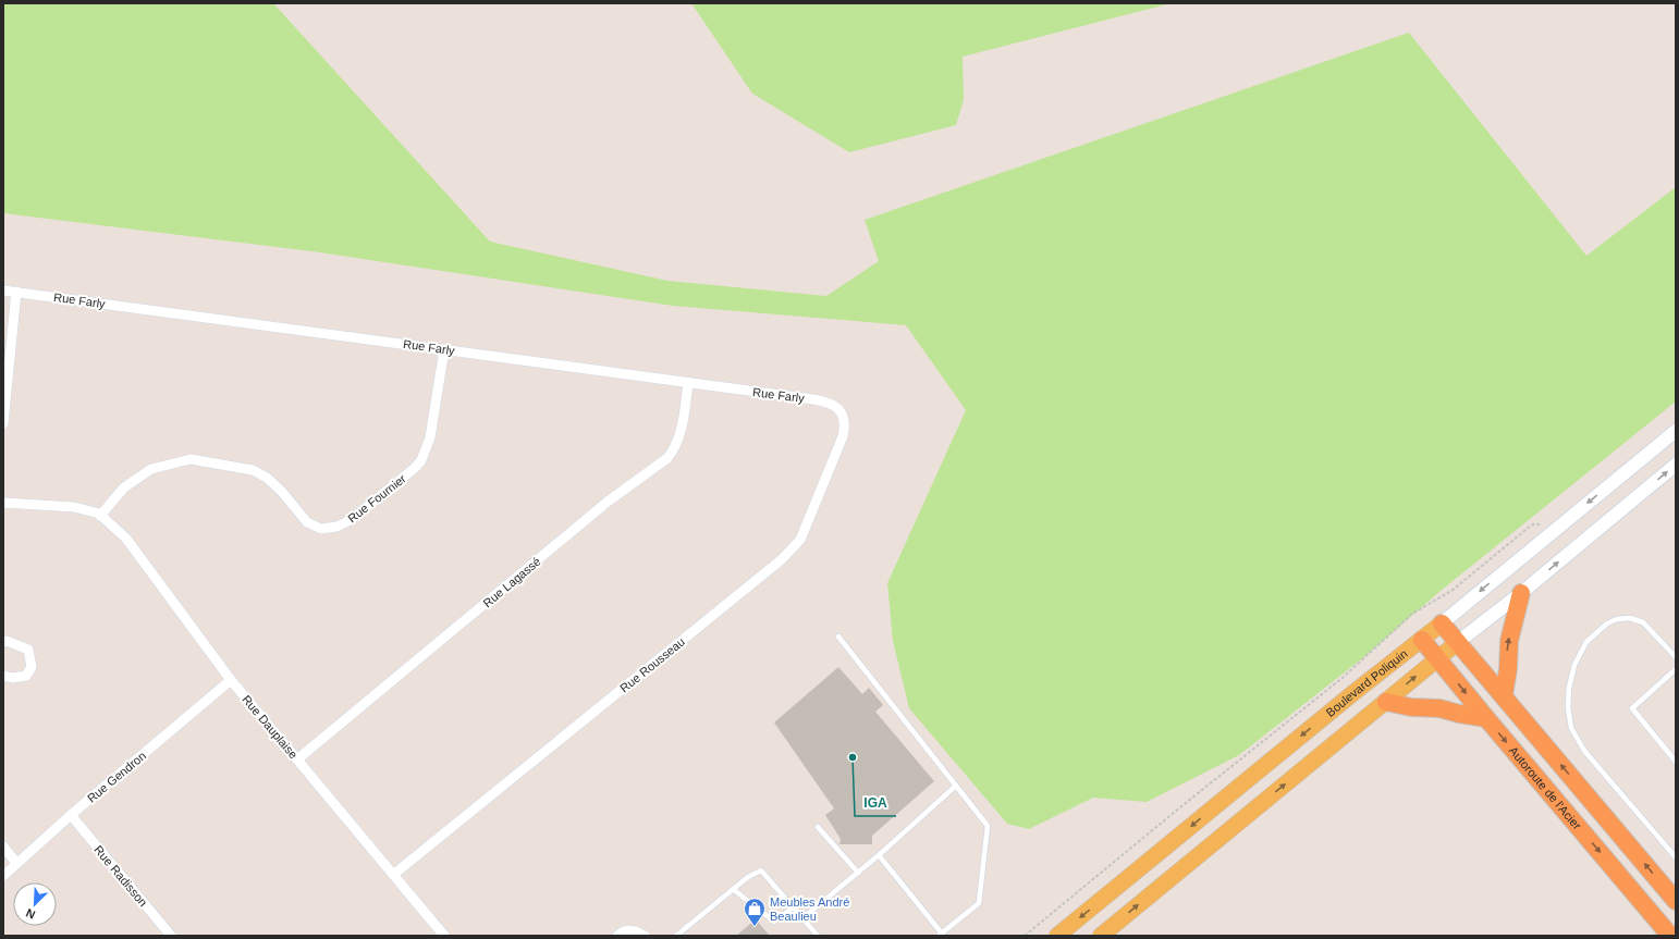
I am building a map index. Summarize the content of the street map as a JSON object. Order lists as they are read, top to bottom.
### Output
{
  "streets": {
    "highway": ["Autoroute de l'Acier"],
    "main road": ["Boulevard Poliquin"],
    "street": [
      "Rue Farly",
      "Rue Fournier",
      "Rue Lagassé",
      "Rue Rousseau",
      "Rue Dauplaise",
      "Rue Gendron",
      "Rue Radisson"
    ]
  },
  "crossings": [
    ["Rue Farly", "Rue Fournier"],
    ["Rue Farly", "Rue Lagassé"],
    ["Rue Farly", "Rue Rousseau"],
    ["Rue Fournier", "Rue Dauplaise"],
    ["Rue Lagassé", "Rue Dauplaise"],
    ["Rue Rousseau", "Rue Dauplaise"],
    ["Boulevard Poliquin", "Autoroute de l'Acier"],
    ["Rue Dauplaise", "Rue Gendron"],
    ["Rue Gendron", "Rue Radisson"]
  ],
  "places": {
    "other": ["IGA"],
    "shop": ["Meubles André Beaulieu"]
  },
  "north": "bottom left"
}
